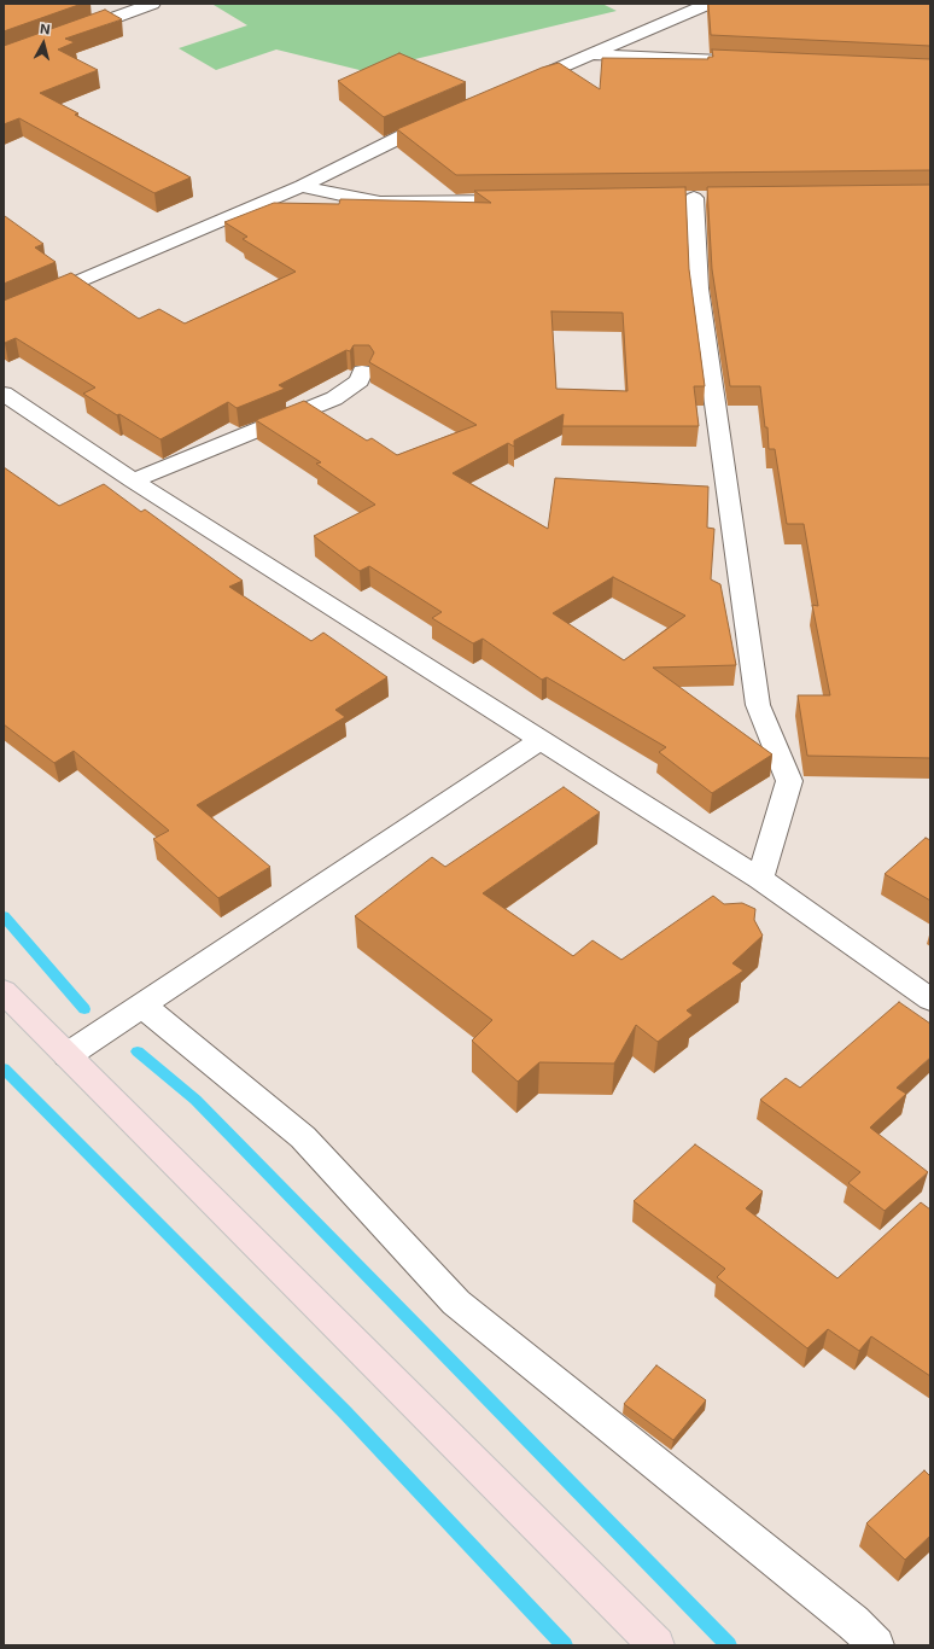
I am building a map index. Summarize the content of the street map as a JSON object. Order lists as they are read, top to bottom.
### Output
{
  "north": "top"
}
